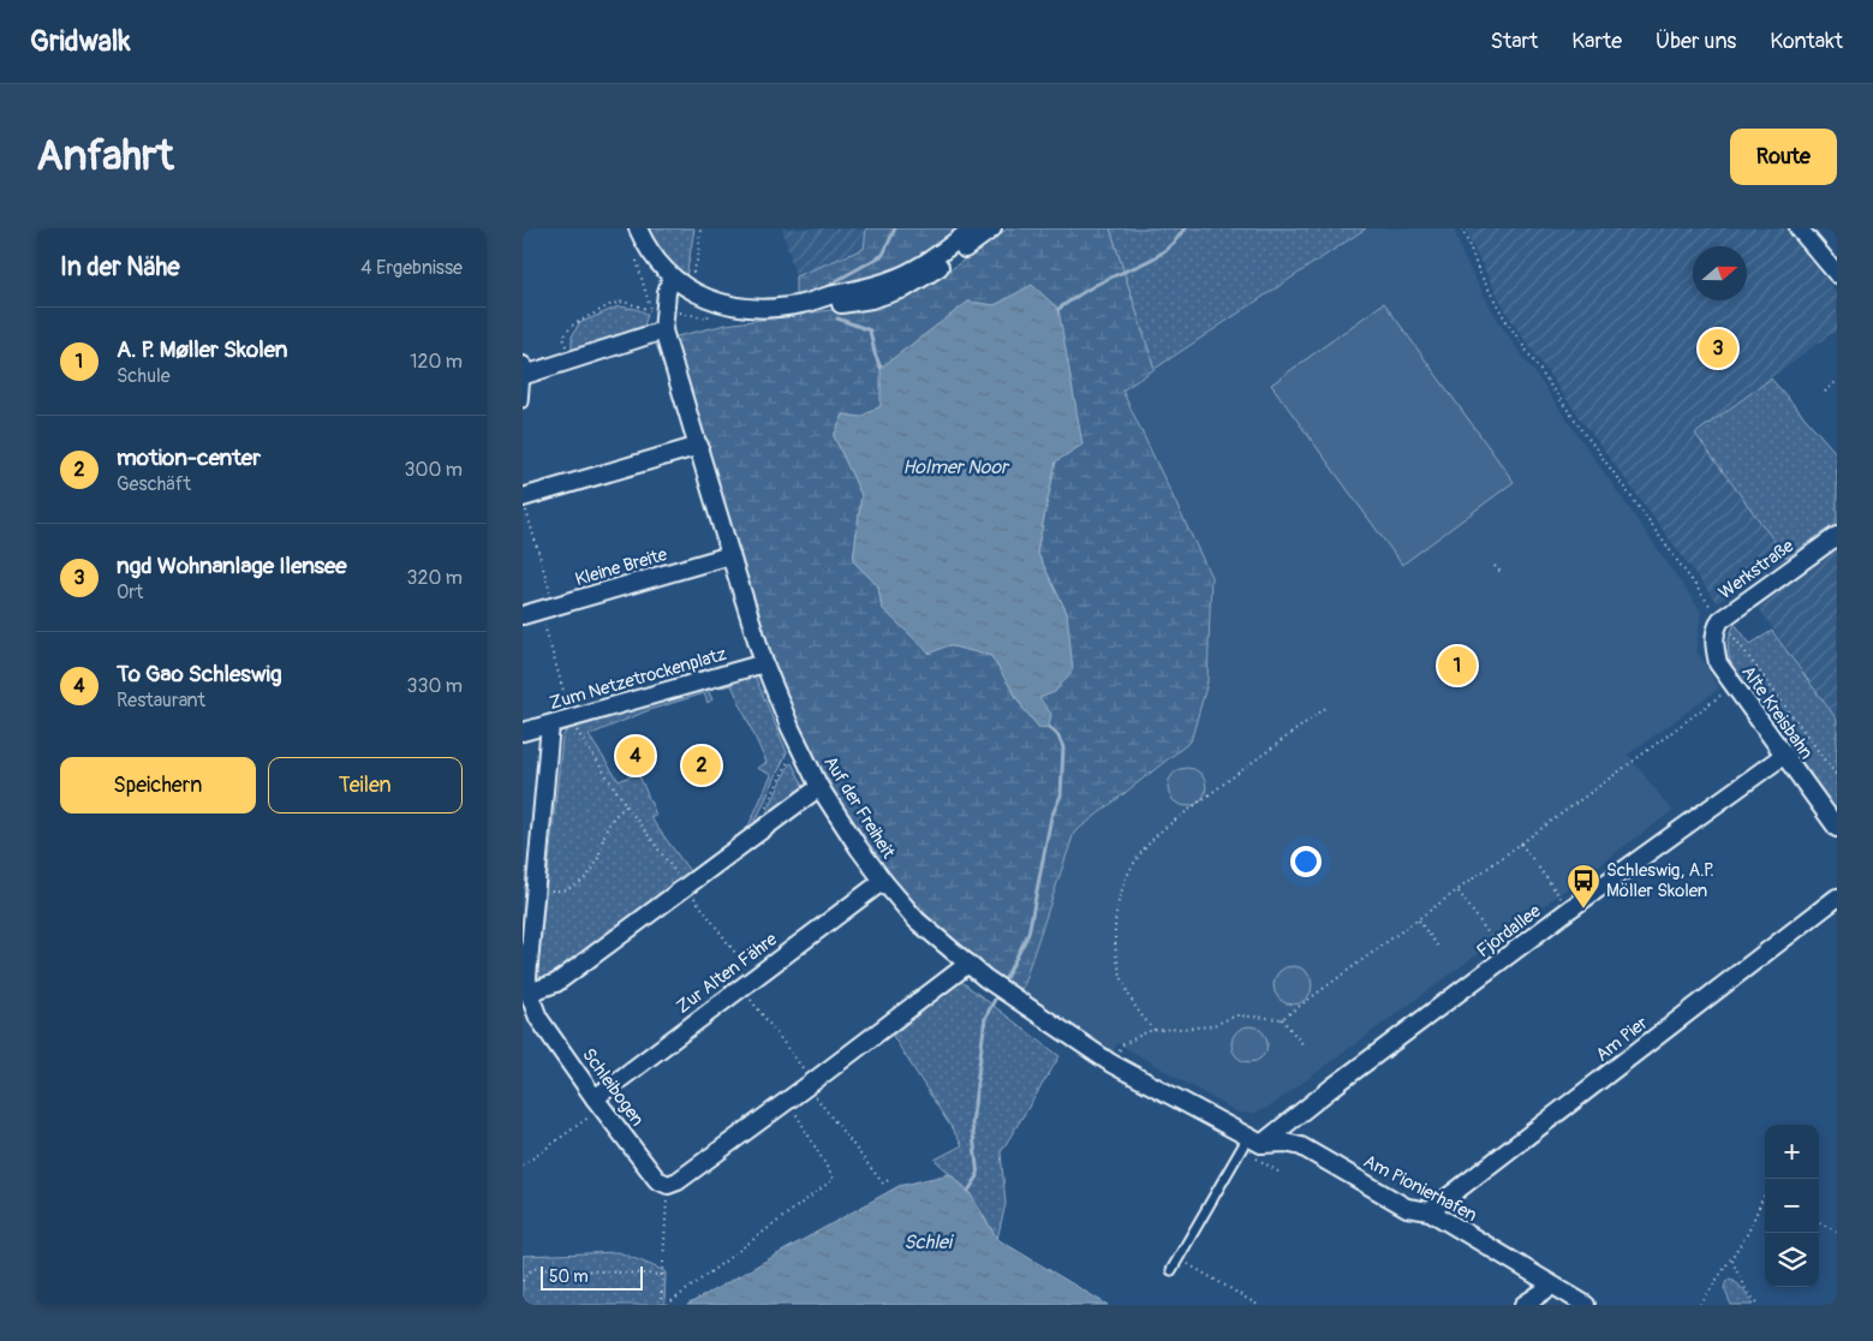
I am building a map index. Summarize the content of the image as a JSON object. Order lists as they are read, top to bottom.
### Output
{
  "streets": {
    "street": [
      "Kleine Breite",
      "Werkstraße",
      "Zum Netzetrockenplatz",
      "Alte Kreisbahn",
      "Auf der Freiheit",
      "Fjordallee",
      "Zur Alten Fähre",
      "Am Pier",
      "Schleibogen",
      "Am Pionierhafen"
    ]
  },
  "crossings": [
    ["Kleine Breite", "Auf der Freiheit"],
    ["Werkstraße", "Alte Kreisbahn"],
    ["Zum Netzetrockenplatz", "Auf der Freiheit"],
    ["Alte Kreisbahn", "Fjordallee"],
    ["Auf der Freiheit", "Fjordallee"],
    ["Auf der Freiheit", "Zur Alten Fähre"],
    ["Auf der Freiheit", "Am Pionierhafen"],
    ["Fjordallee", "Am Pionierhafen"],
    ["Zur Alten Fähre", "Schleibogen"],
    ["Am Pier", "Am Pionierhafen"]
  ],
  "water": ["Holmer Noor", "Schlei"],
  "places": {
    "bus stop": ["Schleswig, A.P. Möller Skolen"]
  },
  "scale_bar": "50 m",
  "north": "right",
  "page": {
    "header": "Gridwalk",
    "nav": [
      "Start",
      "Karte",
      "Über uns",
      "Kontakt"
    ],
    "buttons": [
      "Route",
      ["Speichern", "Teilen"]
    ],
    "title": "Anfahrt",
    "heading": ["In der Nähe", "4 Ergebnisse"],
    "list": [
      {
        "mark": "1",
        "name": "A. P. Møller Skolen",
        "note": "Schule",
        "value": "120 m"
      },
      {
        "mark": "2",
        "name": "motion-center",
        "note": "Geschäft",
        "value": "300 m"
      },
      {
        "mark": "3",
        "name": "ngd Wohnanlage Ilensee",
        "note": "Ort",
        "value": "320 m"
      },
      {
        "mark": "4",
        "name": "To Gao Schleswig",
        "note": "Restaurant",
        "value": "330 m"
      }
    ],
    "pins": [
      "3",
      "1",
      "4",
      "2"
    ],
    "map_buttons": ["+", "−"],
    "scale": "50 m"
  }
}
